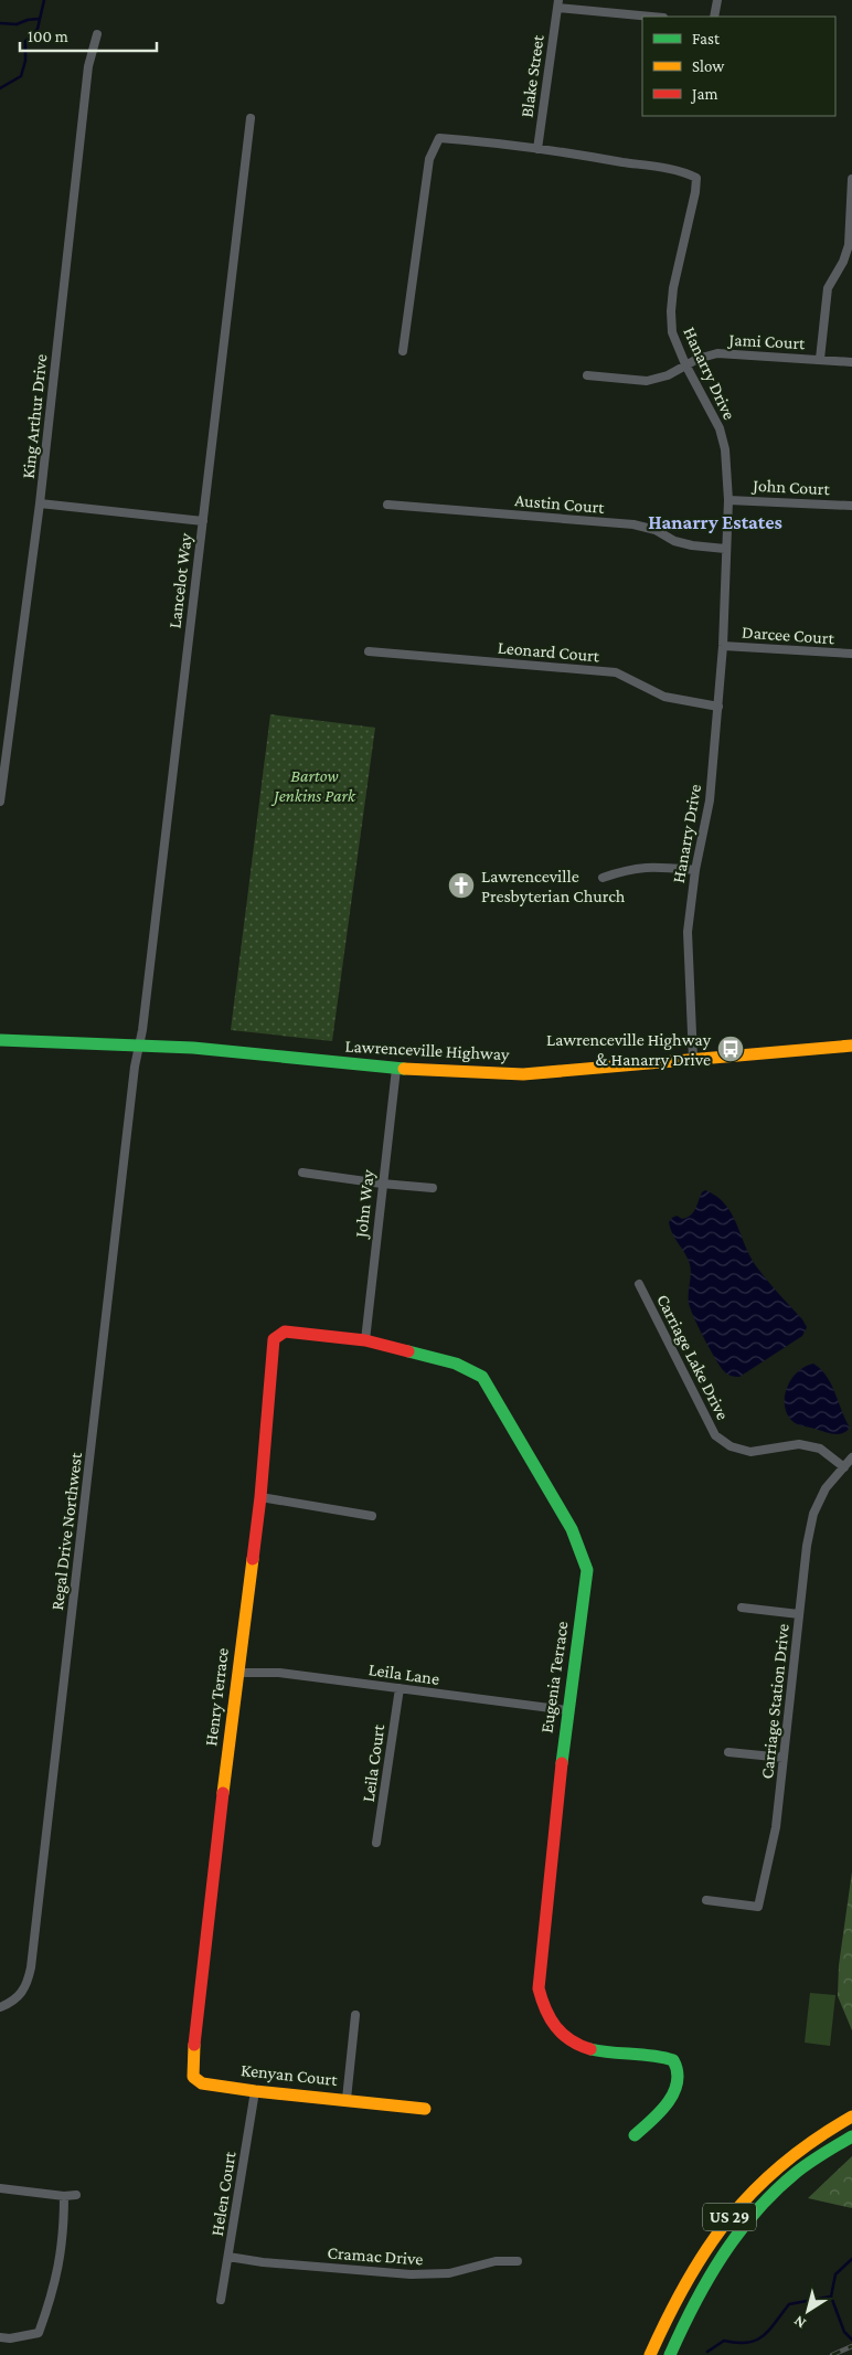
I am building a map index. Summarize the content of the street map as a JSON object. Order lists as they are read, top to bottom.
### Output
{
  "streets": {
    "street": [
      "Blake Street",
      "Jami Court",
      "Hanarry Drive",
      "King Arthur Drive",
      "John Court",
      "Austin Court",
      "Lancelot Way",
      "Darcee Court",
      "Leonard Court",
      "Lawrenceville Highway",
      "John Way",
      "Carriage Lake Drive",
      "Regal Drive Northwest",
      "Leila Lane",
      "Eugenia Terrace",
      "Henry Terrace",
      "Carriage Station Drive",
      "Leila Court",
      "Kenyan Court",
      "Helen Court",
      "US 29",
      "Cramac Drive"
    ]
  },
  "crossings": [
    ["Blake Street", "Hanarry Drive"],
    ["Jami Court", "Hanarry Drive"],
    ["Hanarry Drive", "John Court"],
    ["Hanarry Drive", "Austin Court"],
    ["Hanarry Drive", "Darcee Court"],
    ["Hanarry Drive", "Leonard Court"],
    ["Hanarry Drive", "Lawrenceville Highway"],
    ["Lancelot Way", "Lawrenceville Highway"],
    ["Lancelot Way", "Regal Drive Northwest"],
    ["Lawrenceville Highway", "John Way"],
    ["Lawrenceville Highway", "Regal Drive Northwest"],
    ["John Way", "Eugenia Terrace"],
    ["Carriage Lake Drive", "Carriage Station Drive"],
    ["Leila Lane", "Eugenia Terrace"],
    ["Leila Lane", "Henry Terrace"],
    ["Leila Lane", "Leila Court"],
    ["Eugenia Terrace", "Henry Terrace"],
    ["Henry Terrace", "Kenyan Court"],
    ["Kenyan Court", "Helen Court"],
    ["Helen Court", "Cramac Drive"]
  ],
  "districts": ["Hanarry Estates"],
  "parks": ["Bartow Jenkins Park"],
  "places": {
    "church": ["Lawrenceville Presbyterian Church"],
    "bus stop": ["Lawrenceville Highway & Hanarry Drive"]
  },
  "legend": ["Fast", "Slow", "Jam"],
  "scale_bar": "100 m",
  "north": "bottom left"
}
